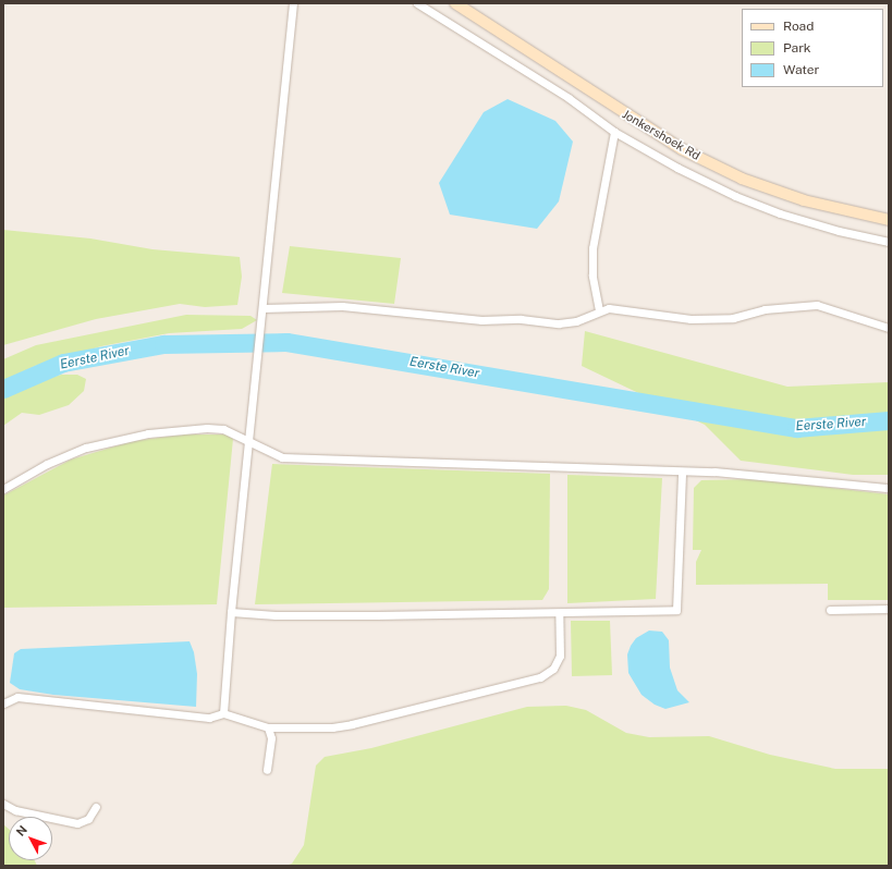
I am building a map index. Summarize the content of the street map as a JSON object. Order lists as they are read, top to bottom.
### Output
{
  "streets": {
    "street": ["Jonkershoek Rd"]
  },
  "water": ["Eerste River"],
  "legend": ["Road", "Park", "Water"],
  "north": "top left"
}
